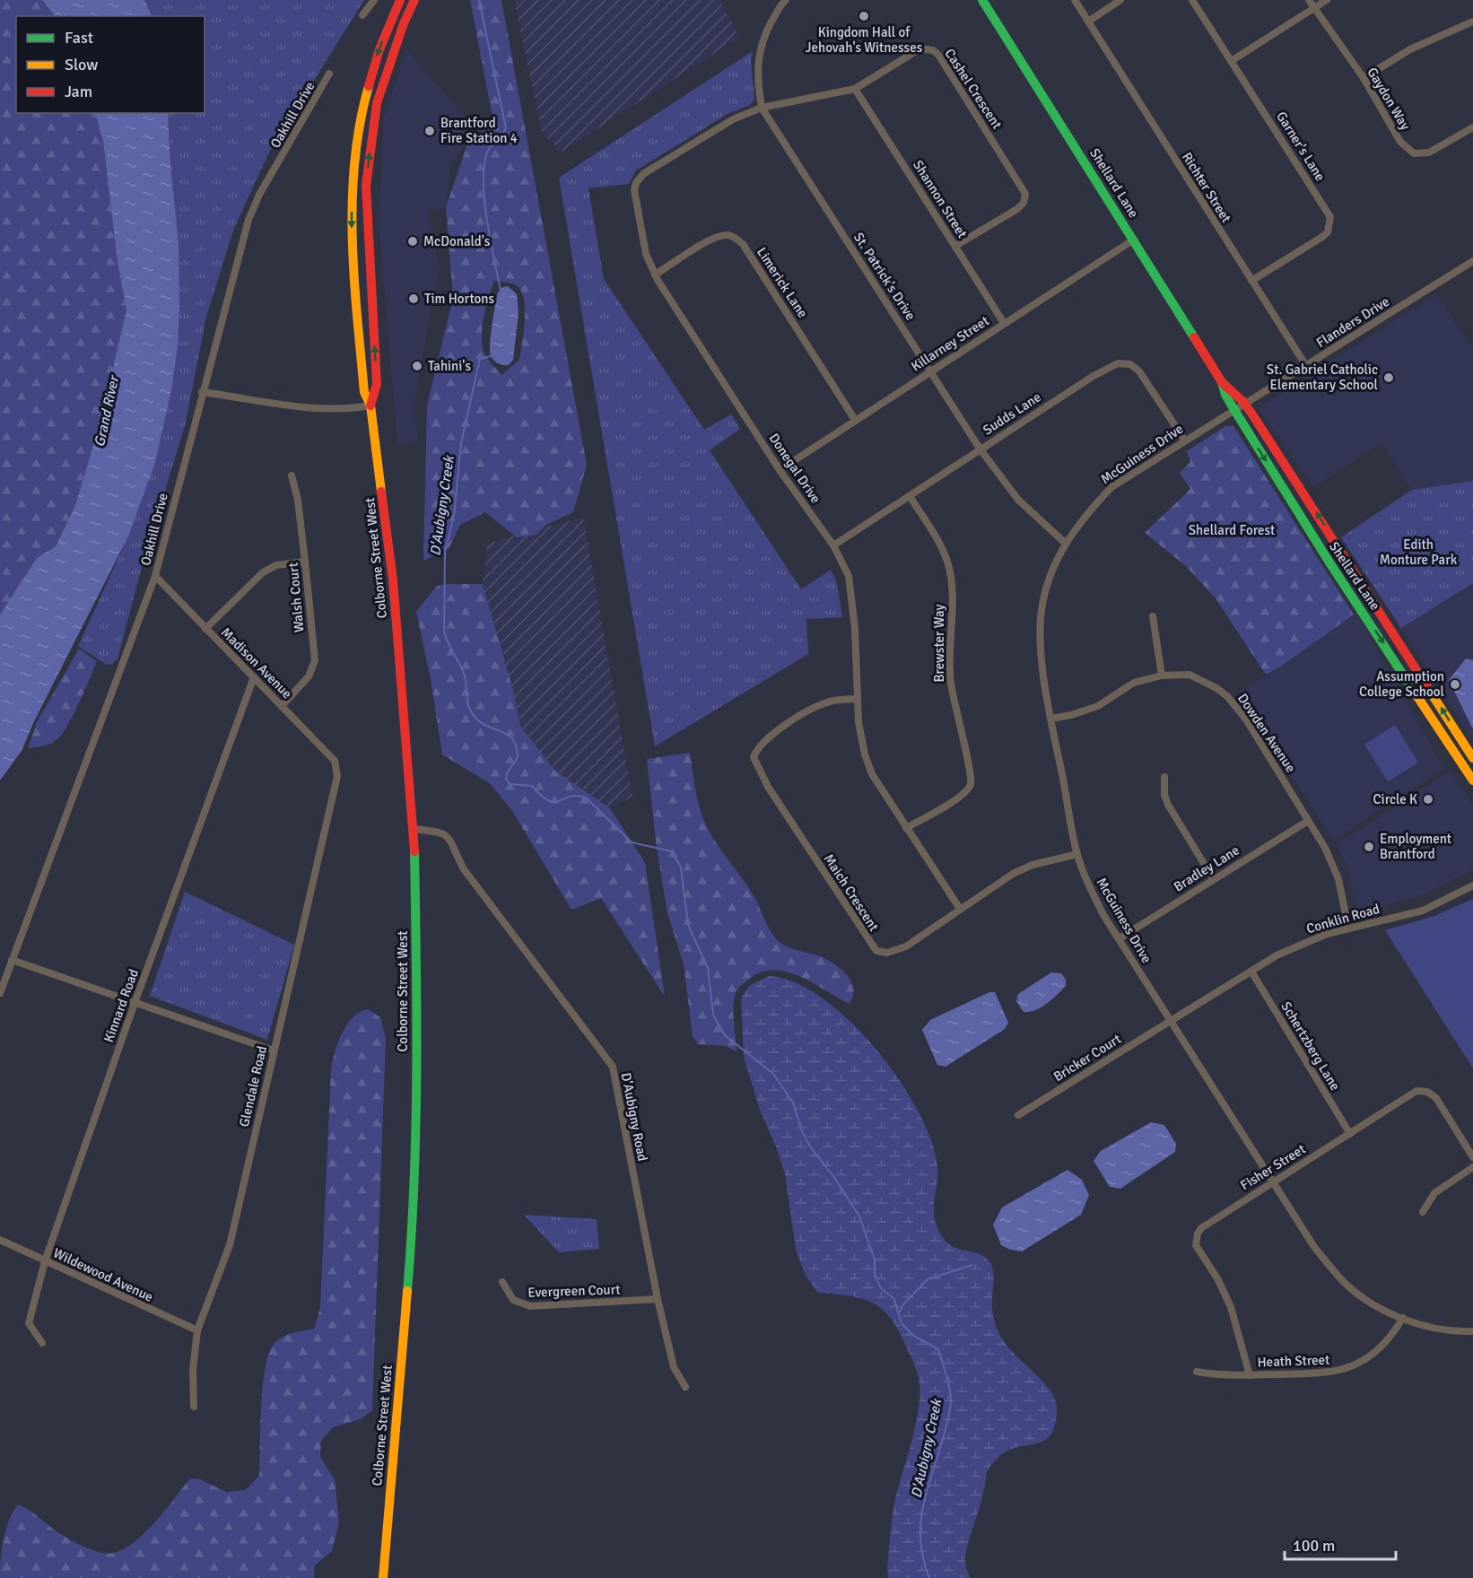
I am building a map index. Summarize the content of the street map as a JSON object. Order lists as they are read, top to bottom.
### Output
{
  "streets": {
    "main road": ["Shellard Lane", "Colborne Street West"],
    "street": [
      "Cashel Crescent",
      "Gaydon Way",
      "Oakhill Drive",
      "Garner's Lane",
      "Richter Street",
      "Shannon Street",
      "St. Patrick's Drive",
      "Limerick Lane",
      "Flanders Drive",
      "Killarney Street",
      "Sudds Lane",
      "McGuiness Drive",
      "Donegal Drive",
      "Walsh Court",
      "Brewster Way",
      "Madison Avenue",
      "Dowden Avenue",
      "Bradley Lane",
      "Maich Crescent",
      "Conklin Road",
      "Kinnard Road",
      "Schertzberg Lane",
      "Bricker Court",
      "Glendale Road",
      "D'Aubigny Road",
      "Fisher Street",
      "Wildewood Avenue",
      "Evergreen Court",
      "Heath Street"
    ]
  },
  "crossings": [
    ["Cashel Crescent", "Shannon Street"],
    ["Cashel Crescent", "St. Patrick's Drive"],
    ["Cashel Crescent", "Donegal Drive"],
    ["Oakhill Drive", "Madison Avenue"],
    ["Garner's Lane", "Richter Street"],
    ["Shellard Lane", "Flanders Drive"],
    ["Shellard Lane", "Killarney Street"],
    ["Shellard Lane", "McGuiness Drive"],
    ["Richter Street", "Flanders Drive"],
    ["Shannon Street", "Killarney Street"],
    ["St. Patrick's Drive", "Killarney Street"],
    ["St. Patrick's Drive", "Sudds Lane"],
    ["St. Patrick's Drive", "McGuiness Drive"],
    ["St. Patrick's Drive", "Donegal Drive"],
    ["Limerick Lane", "Killarney Street"],
    ["Limerick Lane", "Donegal Drive"],
    ["Flanders Drive", "McGuiness Drive"],
    ["Killarney Street", "Donegal Drive"],
    ["Sudds Lane", "McGuiness Drive"],
    ["Sudds Lane", "Donegal Drive"],
    ["Sudds Lane", "Brewster Way"],
    ["McGuiness Drive", "Dowden Avenue"],
    ["McGuiness Drive", "Bradley Lane"],
    ["McGuiness Drive", "Maich Crescent"],
    ["McGuiness Drive", "Conklin Road"],
    ["McGuiness Drive", "Bricker Court"],
    ["McGuiness Drive", "Fisher Street"],
    ["McGuiness Drive", "Heath Street"],
    ["Donegal Drive", "Brewster Way"],
    ["Donegal Drive", "Maich Crescent"],
    ["Colborne Street West", "D'Aubigny Road"],
    ["Walsh Court", "Madison Avenue"],
    ["Madison Avenue", "Kinnard Road"],
    ["Madison Avenue", "Glendale Road"],
    ["Dowden Avenue", "Bradley Lane"],
    ["Dowden Avenue", "Conklin Road"],
    ["Conklin Road", "Schertzberg Lane"],
    ["Conklin Road", "Bricker Court"],
    ["Kinnard Road", "Wildewood Avenue"],
    ["Schertzberg Lane", "Fisher Street"],
    ["Glendale Road", "Wildewood Avenue"],
    ["D'Aubigny Road", "Evergreen Court"],
    ["Fisher Street", "Heath Street"]
  ],
  "water": ["Grand River", "D'Aubigny Creek"],
  "parks": ["Shellard Forest", "Edith Monture Park"],
  "places": [
    "Kingdom Hall of Jehovah's Witnesses",
    "Brantford Fire Station 4",
    "McDonald's",
    "Tim Hortons",
    "Tahini's",
    "St. Gabriel Catholic Elementary School",
    "Assumption College School",
    "Circle K",
    "Employment Brantford"
  ],
  "legend": ["Fast", "Slow", "Jam"],
  "scale_bar": "100 m"
}
